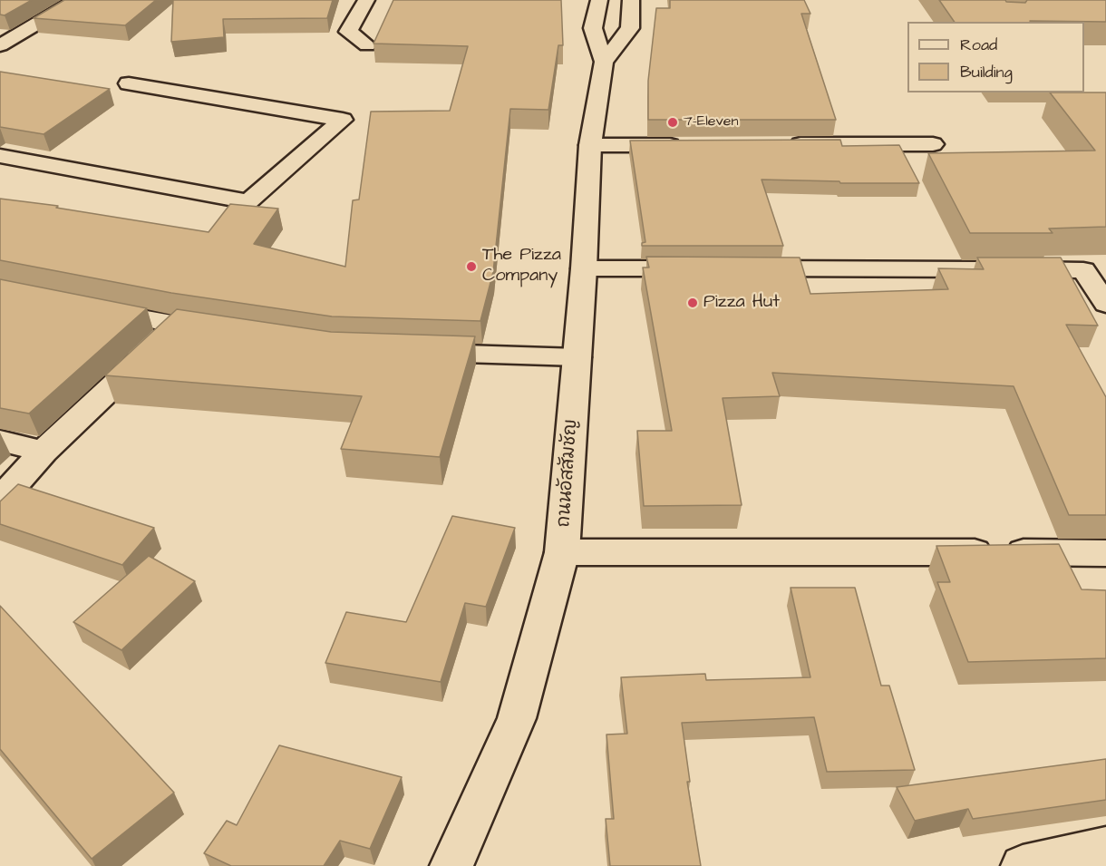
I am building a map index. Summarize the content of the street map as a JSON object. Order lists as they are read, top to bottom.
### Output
{
  "streets": {
    "main road": ["ถนนอัสสัมชัญ"]
  },
  "places": ["7-Eleven", "The Pizza Company", "Pizza Hut"],
  "legend": ["Road", "Building"]
}
